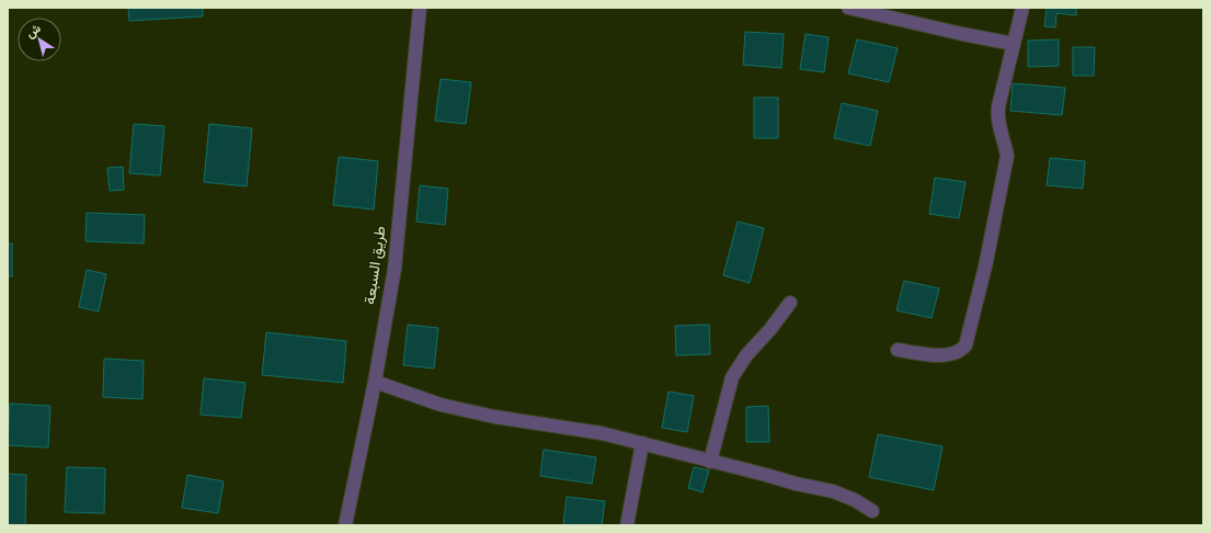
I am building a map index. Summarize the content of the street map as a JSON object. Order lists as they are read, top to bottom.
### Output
{
  "streets": {
    "street": ["طريق السبعة"]
  },
  "north": "top left"
}
